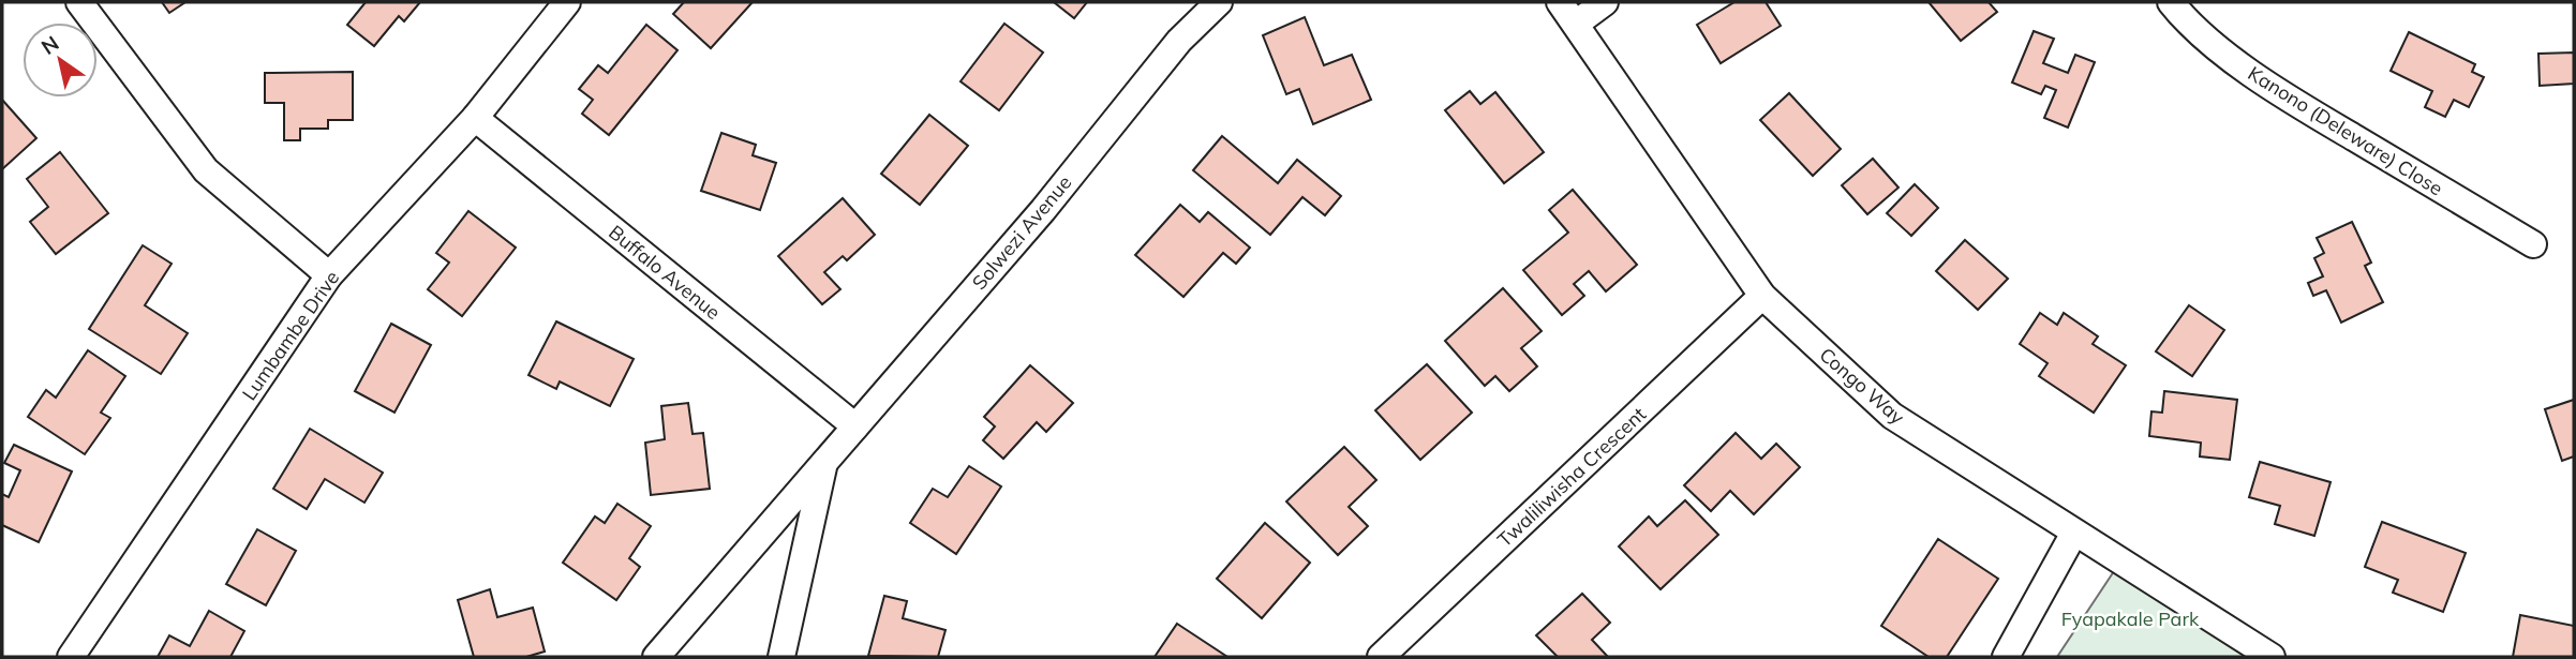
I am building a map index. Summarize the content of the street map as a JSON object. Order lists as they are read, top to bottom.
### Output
{
  "streets": {
    "street": [
      "Kanono (Deleware) Close",
      "Solwezi Avenue",
      "Buffalo Avenue",
      "Lumbambe Drive",
      "Congo Way",
      "Twaliliwisha Crescent"
    ]
  },
  "crossings": [
    ["Solwezi Avenue", "Buffalo Avenue"],
    ["Buffalo Avenue", "Lumbambe Drive"],
    ["Congo Way", "Twaliliwisha Crescent"]
  ],
  "parks": ["Fyapakale Park"],
  "north": "top left"
}
